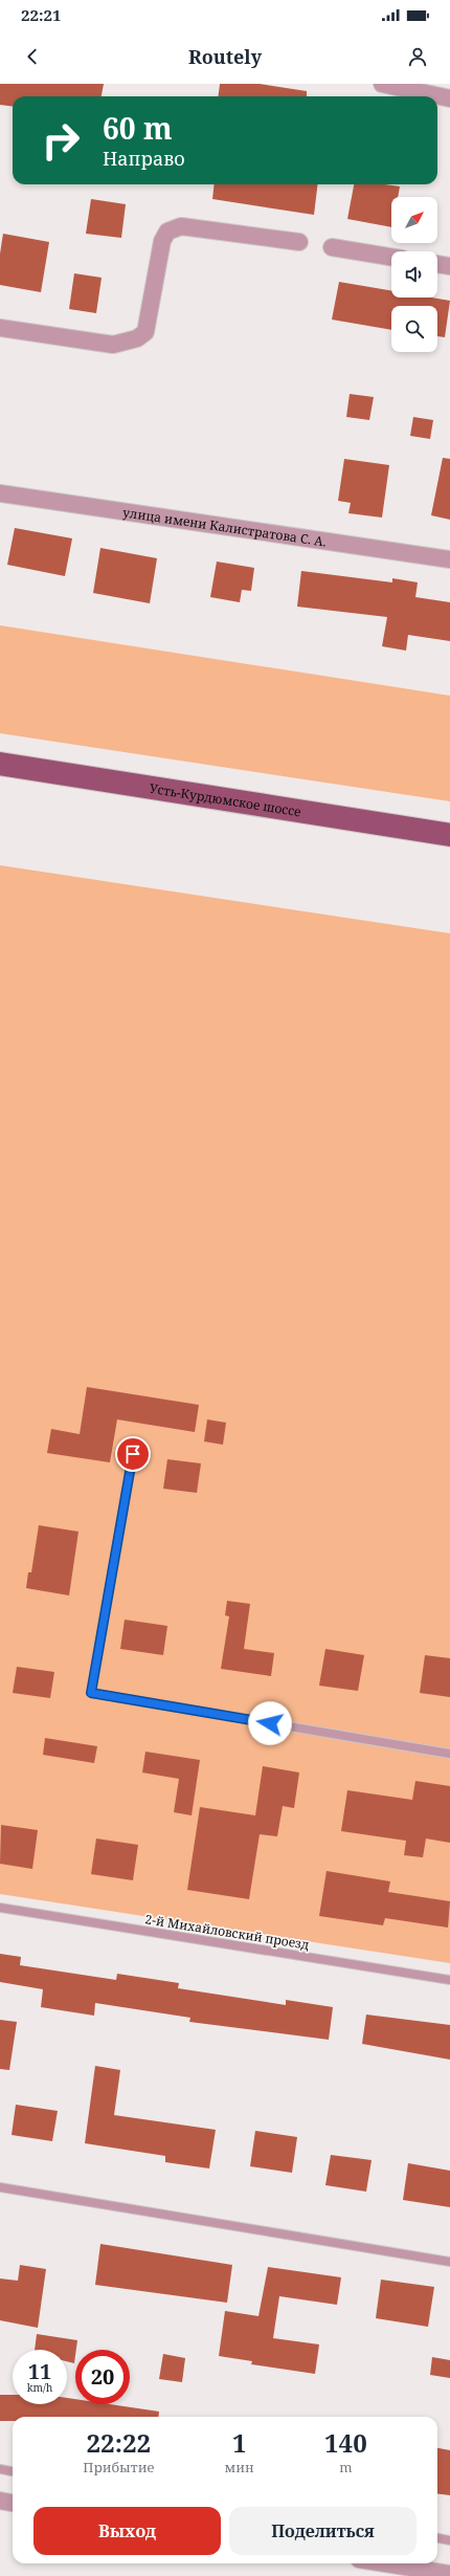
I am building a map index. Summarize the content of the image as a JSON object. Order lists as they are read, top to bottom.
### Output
{
  "streets": {
    "main road": ["Усть-Курдюмское шоссе"],
    "street": ["улица имени Калистратова С. А."],
    "lane": ["2-й Михайловский проезд"]
  },
  "north": "top right",
  "page": {
    "status": "22:21",
    "header": "Routely",
    "turn": ["60 m", "Направо"],
    "speed": "11 km/h",
    "limit": "20",
    "eta": [
      "22:22",
      "Прибытие",
      "1",
      "мин",
      "140",
      "m"
    ],
    "buttons": ["Выход", "Поделиться"]
  }
}
